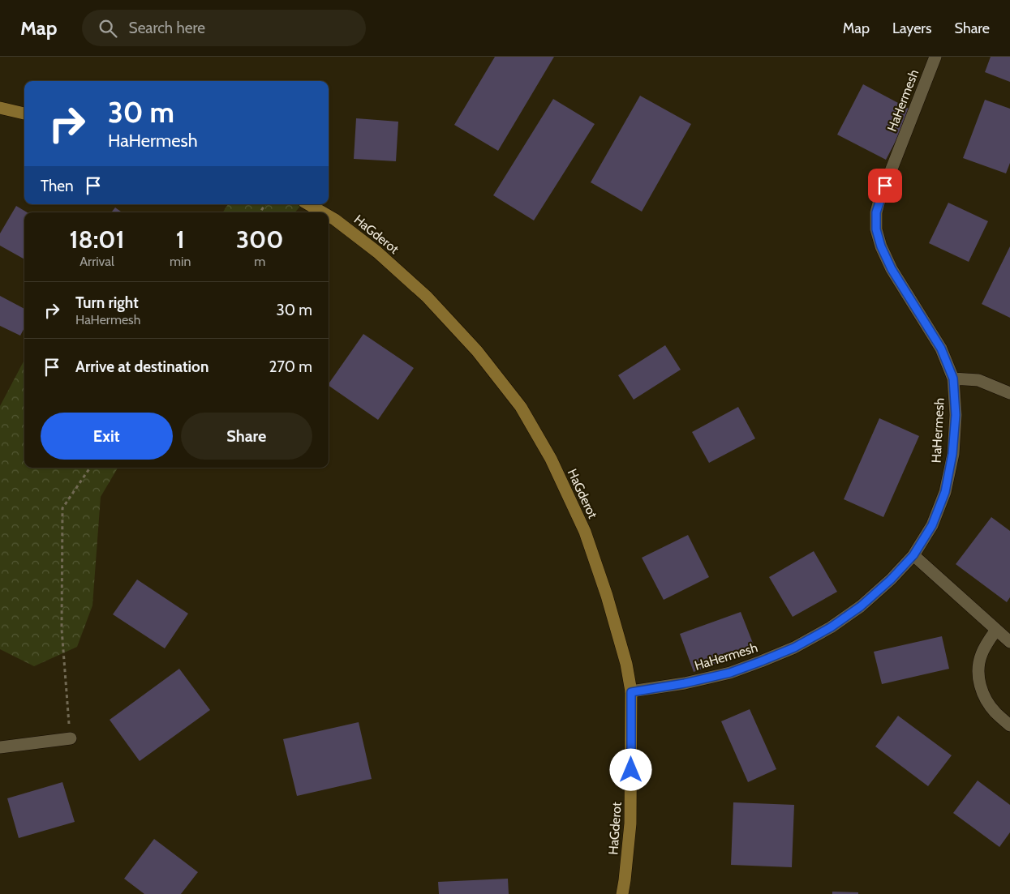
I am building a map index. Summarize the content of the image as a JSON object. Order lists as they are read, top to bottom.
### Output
{
  "streets": {
    "street": ["HaHermesh", "HaGderot"]
  },
  "crossings": [
    ["HaHermesh", "HaGderot"]
  ],
  "page": {
    "header": "Map",
    "search": "Search here",
    "nav": ["Map", "Layers", "Share"],
    "turn": ["30 m", "HaHermesh"],
    "then": "Then",
    "eta": [
      "18:01",
      "Arrival",
      "1",
      "min",
      "300",
      "m"
    ],
    "list": [
      {
        "name": "Turn right",
        "note": "HaHermesh",
        "value": "30 m"
      },
      {
        "name": "Arrive at destination",
        "value": "270 m"
      }
    ],
    "buttons": ["Exit", "Share"]
  }
}
